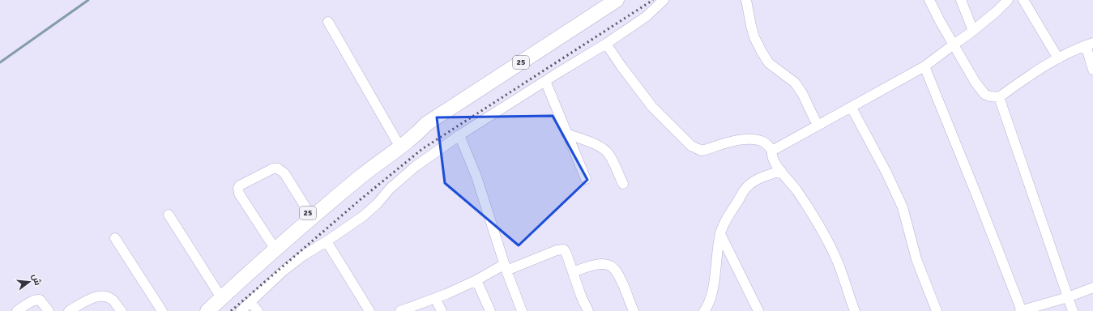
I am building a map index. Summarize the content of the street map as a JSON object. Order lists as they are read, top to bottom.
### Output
{
  "streets": {
    "highway": ["25"]
  },
  "north": "right"
}
